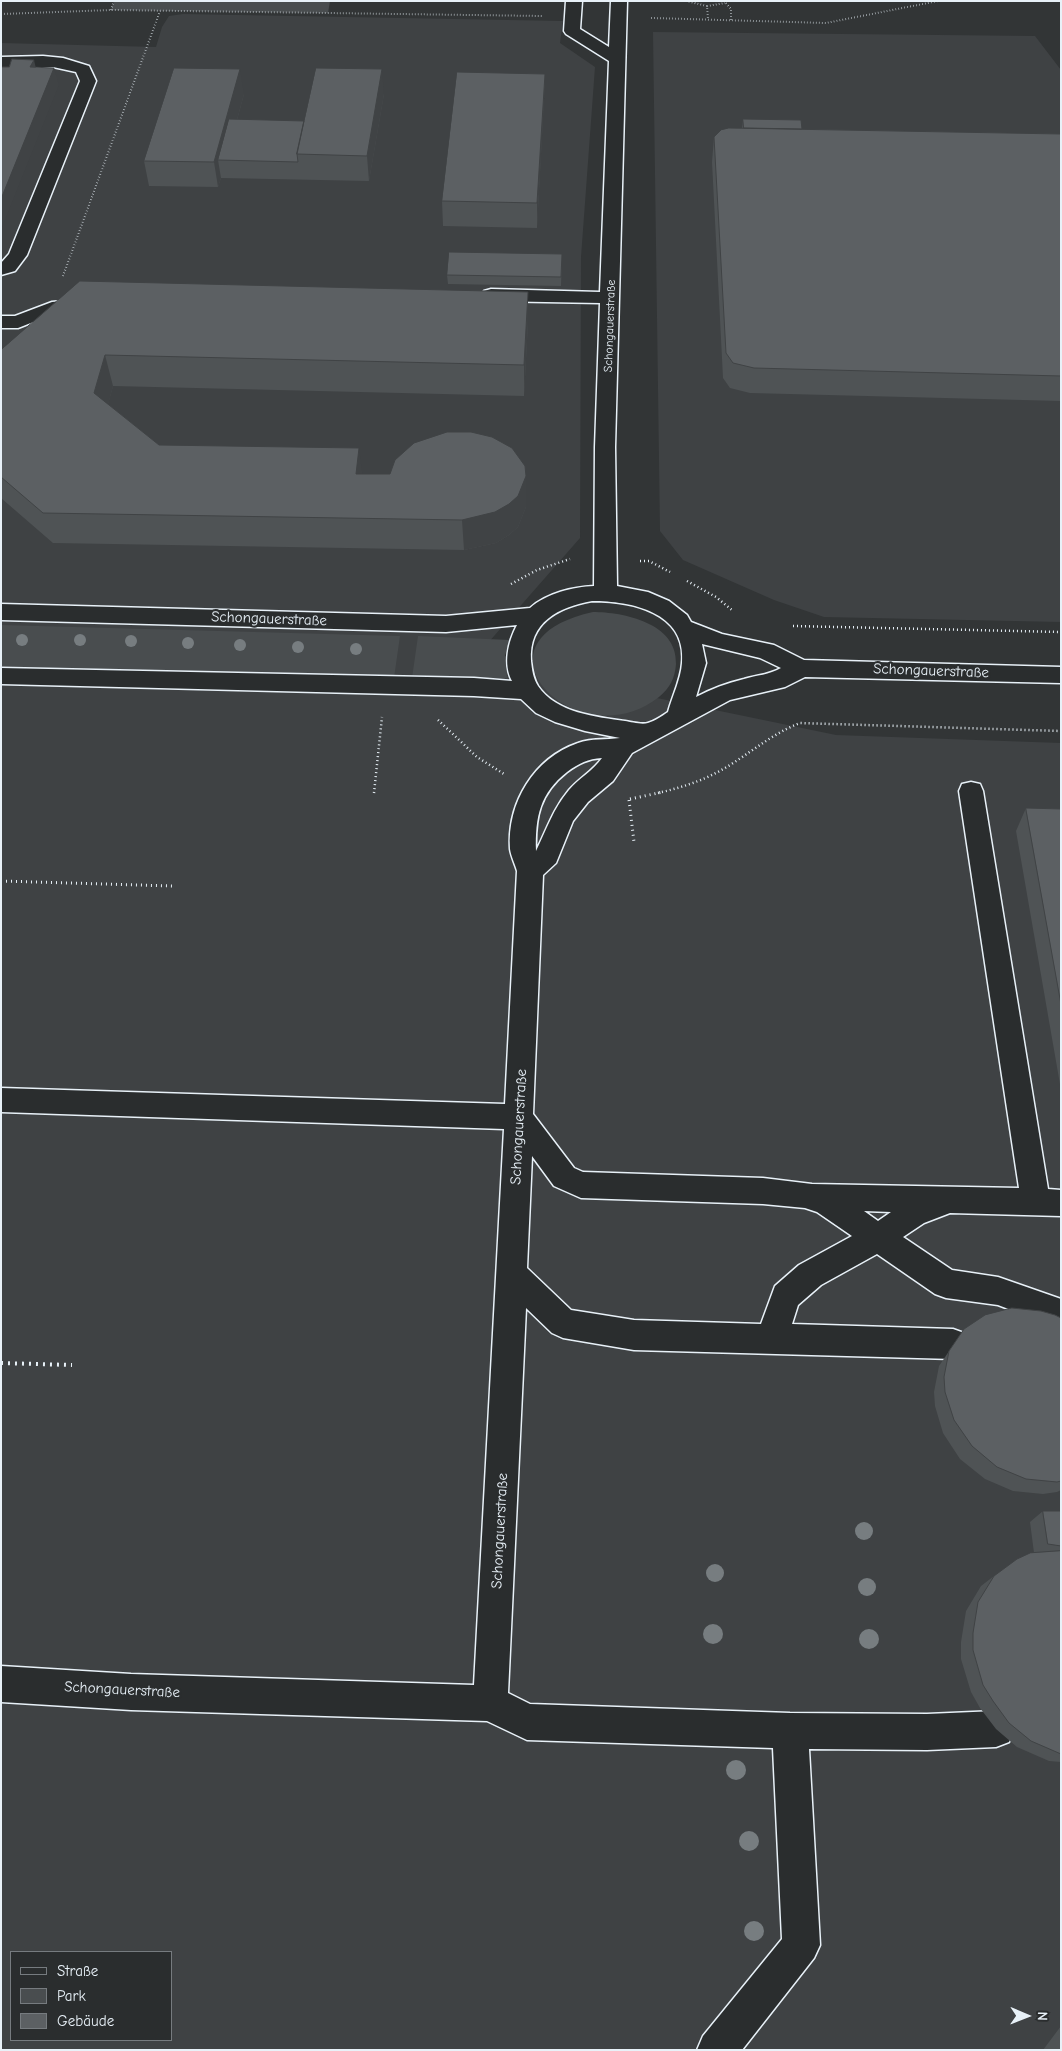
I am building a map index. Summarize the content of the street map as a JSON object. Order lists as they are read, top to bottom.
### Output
{
  "streets": {
    "street": ["Schongauerstraße"]
  },
  "legend": ["Straße", "Park", "Gebäude"],
  "north": "right"
}
